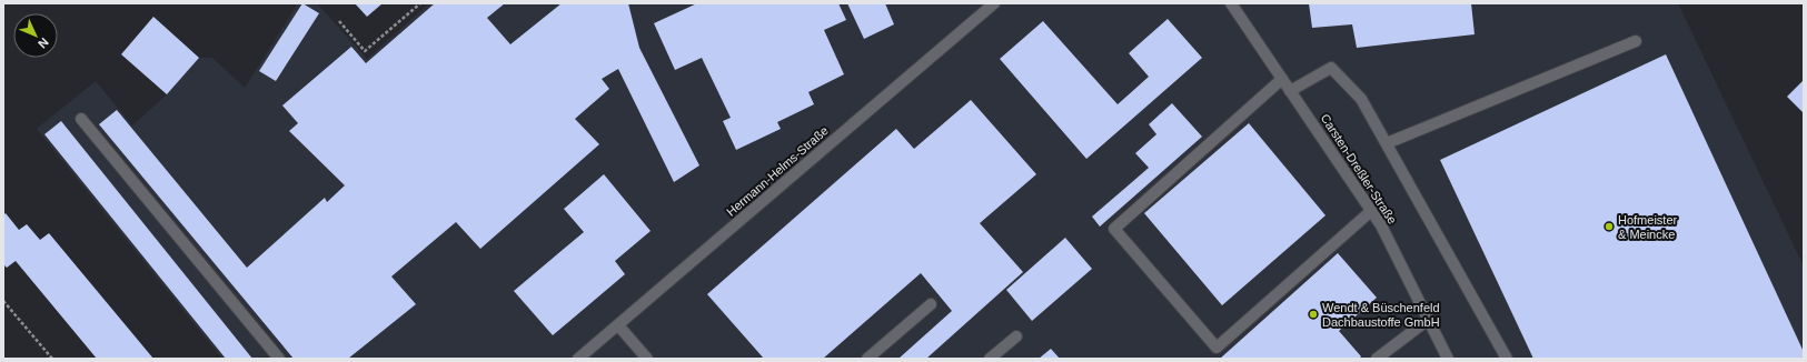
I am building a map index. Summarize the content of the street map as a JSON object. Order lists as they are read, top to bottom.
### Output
{
  "streets": {
    "street": ["Carsten-Dreßler-Straße", "Hermann-Helms-Straße"]
  },
  "places": ["Hofmeister & Meincke", "Wendt & Büschenfeld Dachbaustoffe GmbH"],
  "north": "bottom right"
}
